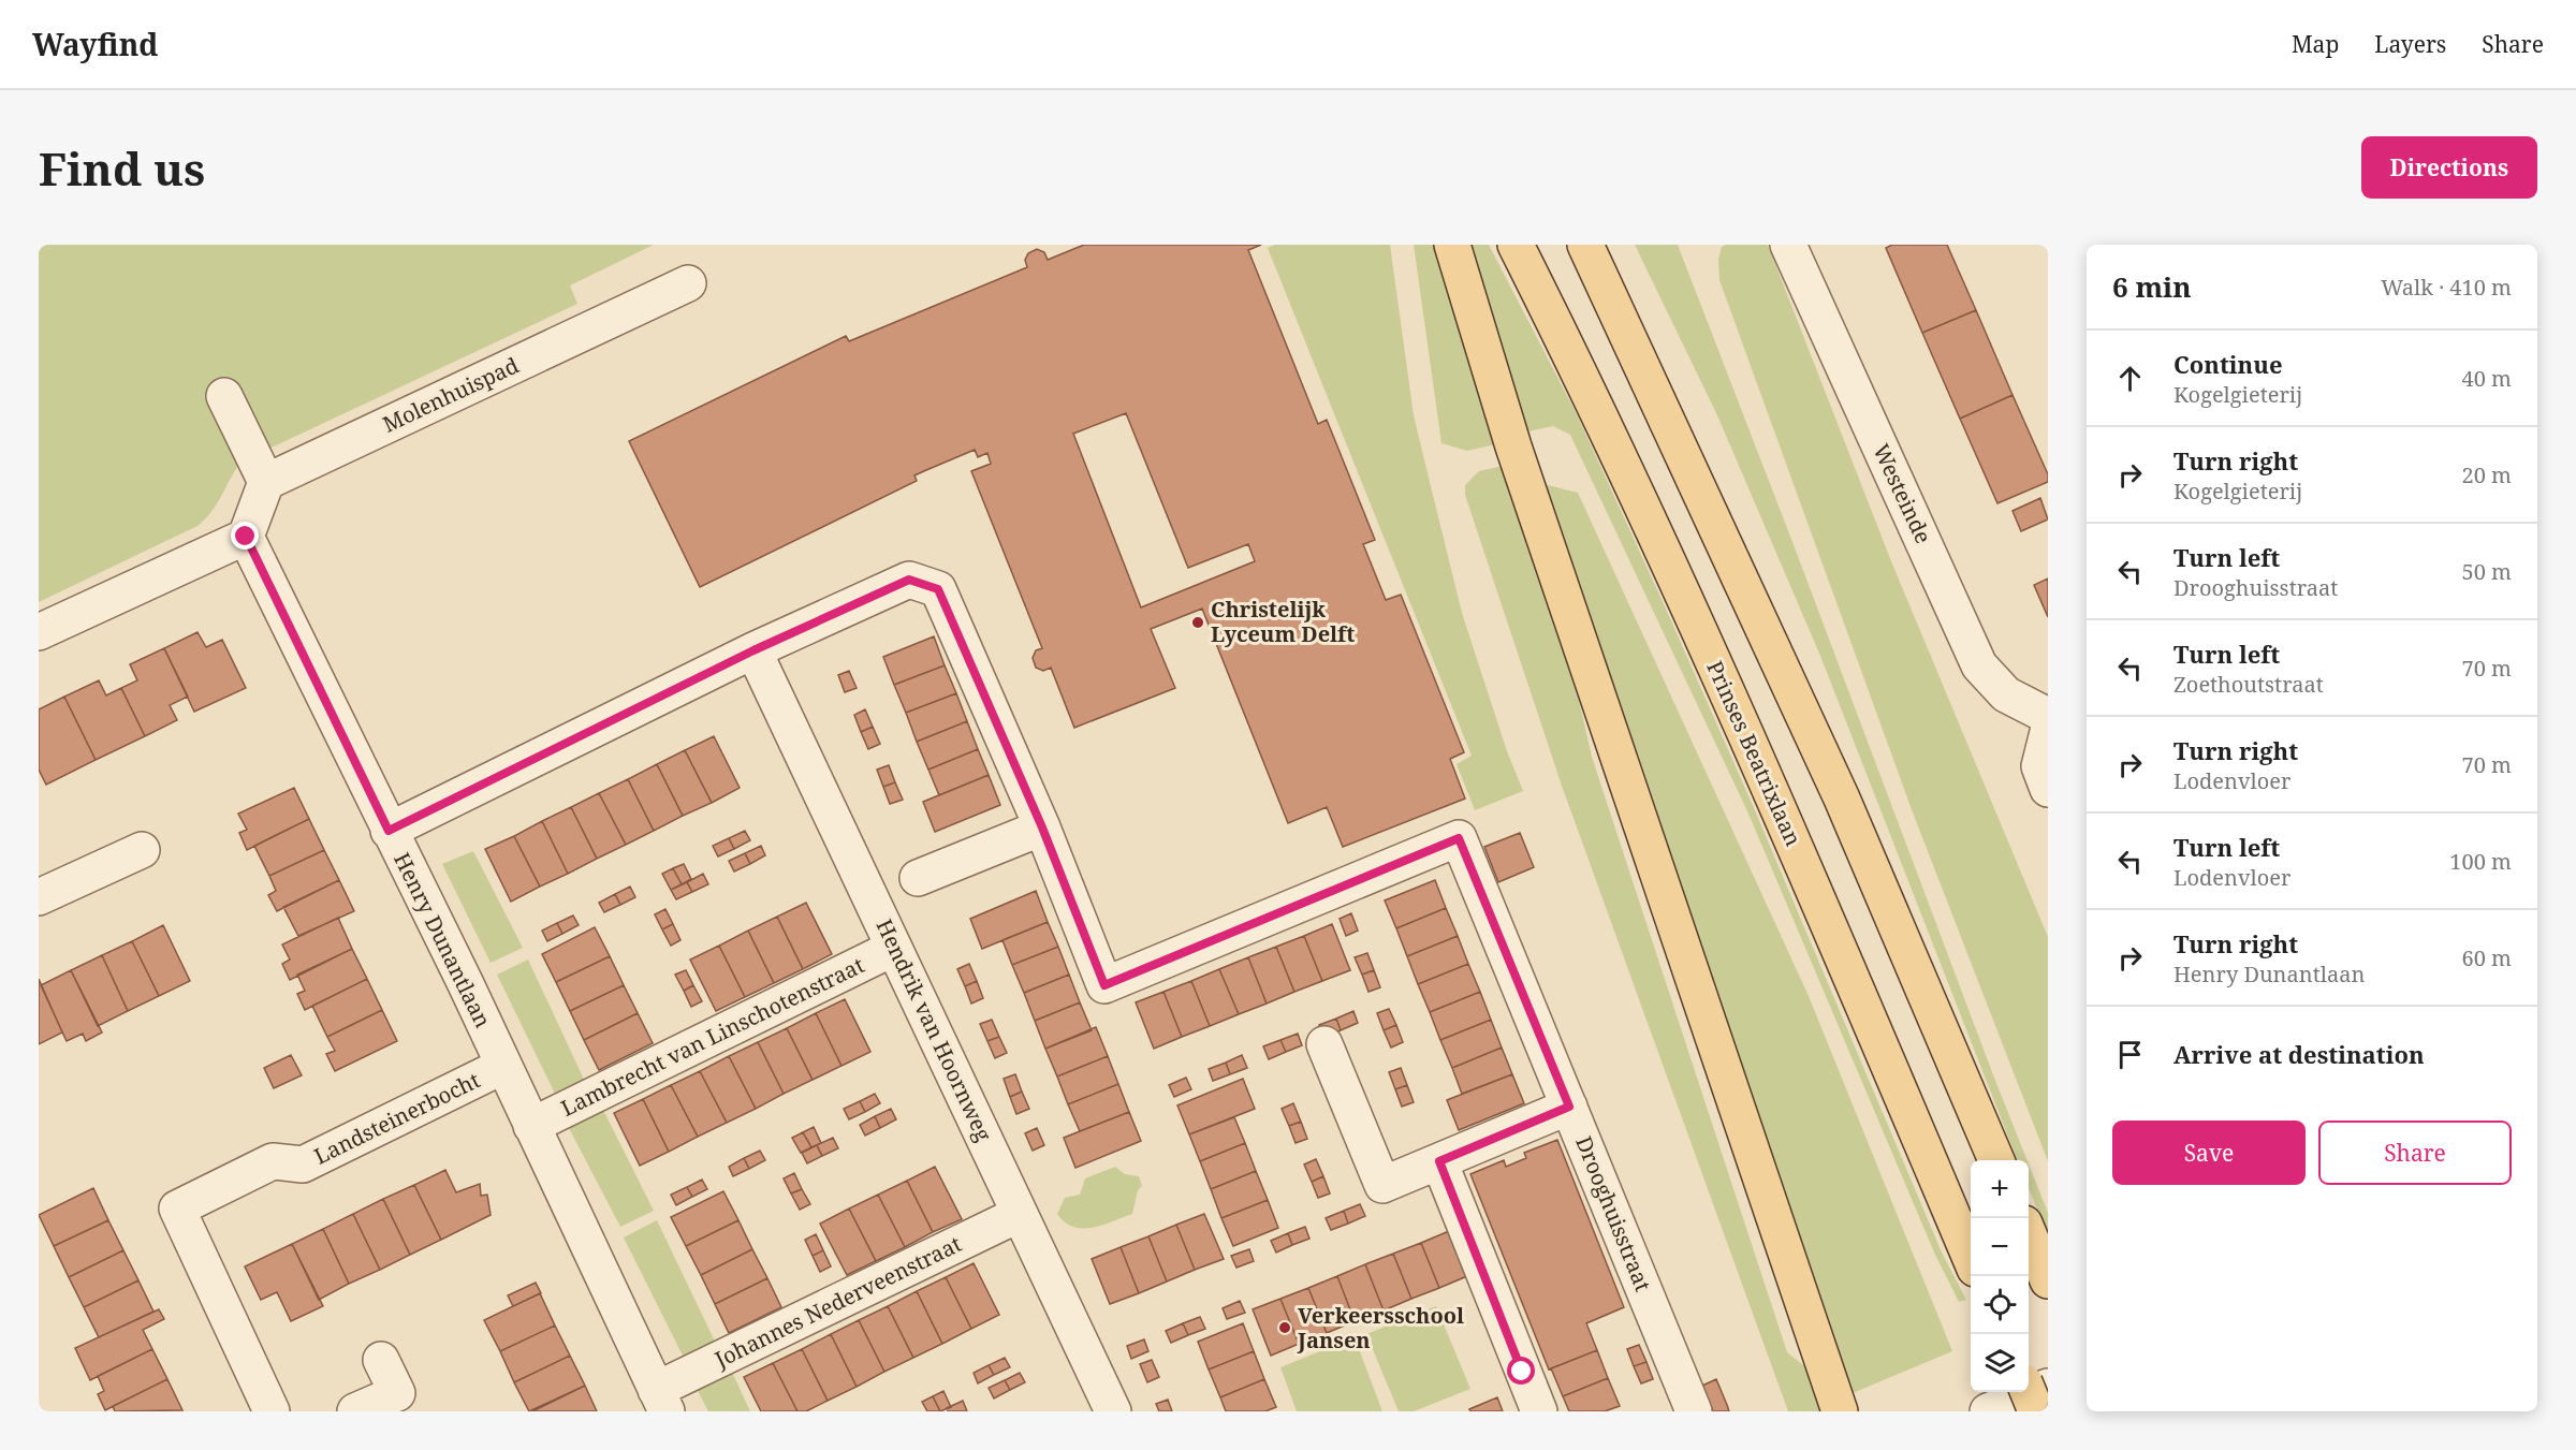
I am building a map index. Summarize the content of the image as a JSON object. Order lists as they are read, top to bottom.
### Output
{
  "streets": {
    "main road": ["Prinses Beatrixlaan"],
    "street": [
      "Molenhuispad",
      "Westeinde",
      "Henry Dunantlaan",
      "Hendrik van Hoornweg",
      "Lambrecht van Linschotenstraat",
      "Landsteinerbocht",
      "Drooghuisstraat",
      "Johannes Nederveenstraat"
    ]
  },
  "crossings": [
    ["Henry Dunantlaan", "Lambrecht van Linschotenstraat"],
    ["Henry Dunantlaan", "Landsteinerbocht"],
    ["Henry Dunantlaan", "Johannes Nederveenstraat"],
    ["Hendrik van Hoornweg", "Lambrecht van Linschotenstraat"],
    ["Hendrik van Hoornweg", "Johannes Nederveenstraat"]
  ],
  "places": ["Christelijk Lyceum Delft", "Verkeersschool Jansen"],
  "page": {
    "header": "Wayfind",
    "nav": ["Map", "Layers", "Share"],
    "buttons": [
      "Directions",
      ["Save", "Share"]
    ],
    "title": "Find us",
    "heading": ["6 min", "Walk · 410 m"],
    "list": [
      ["Continue", "Kogelgieterij", "40 m"],
      ["Turn right", "Kogelgieterij", "20 m"],
      ["Turn left", "Drooghuisstraat", "50 m"],
      ["Turn left", "Zoethoutstraat", "70 m"],
      ["Turn right", "Lodenvloer", "70 m"],
      ["Turn left", "Lodenvloer", "100 m"],
      ["Turn right", "Henry Dunantlaan", "60 m"],
      "Arrive at destination"
    ],
    "map_buttons": ["+", "−"]
  }
}
